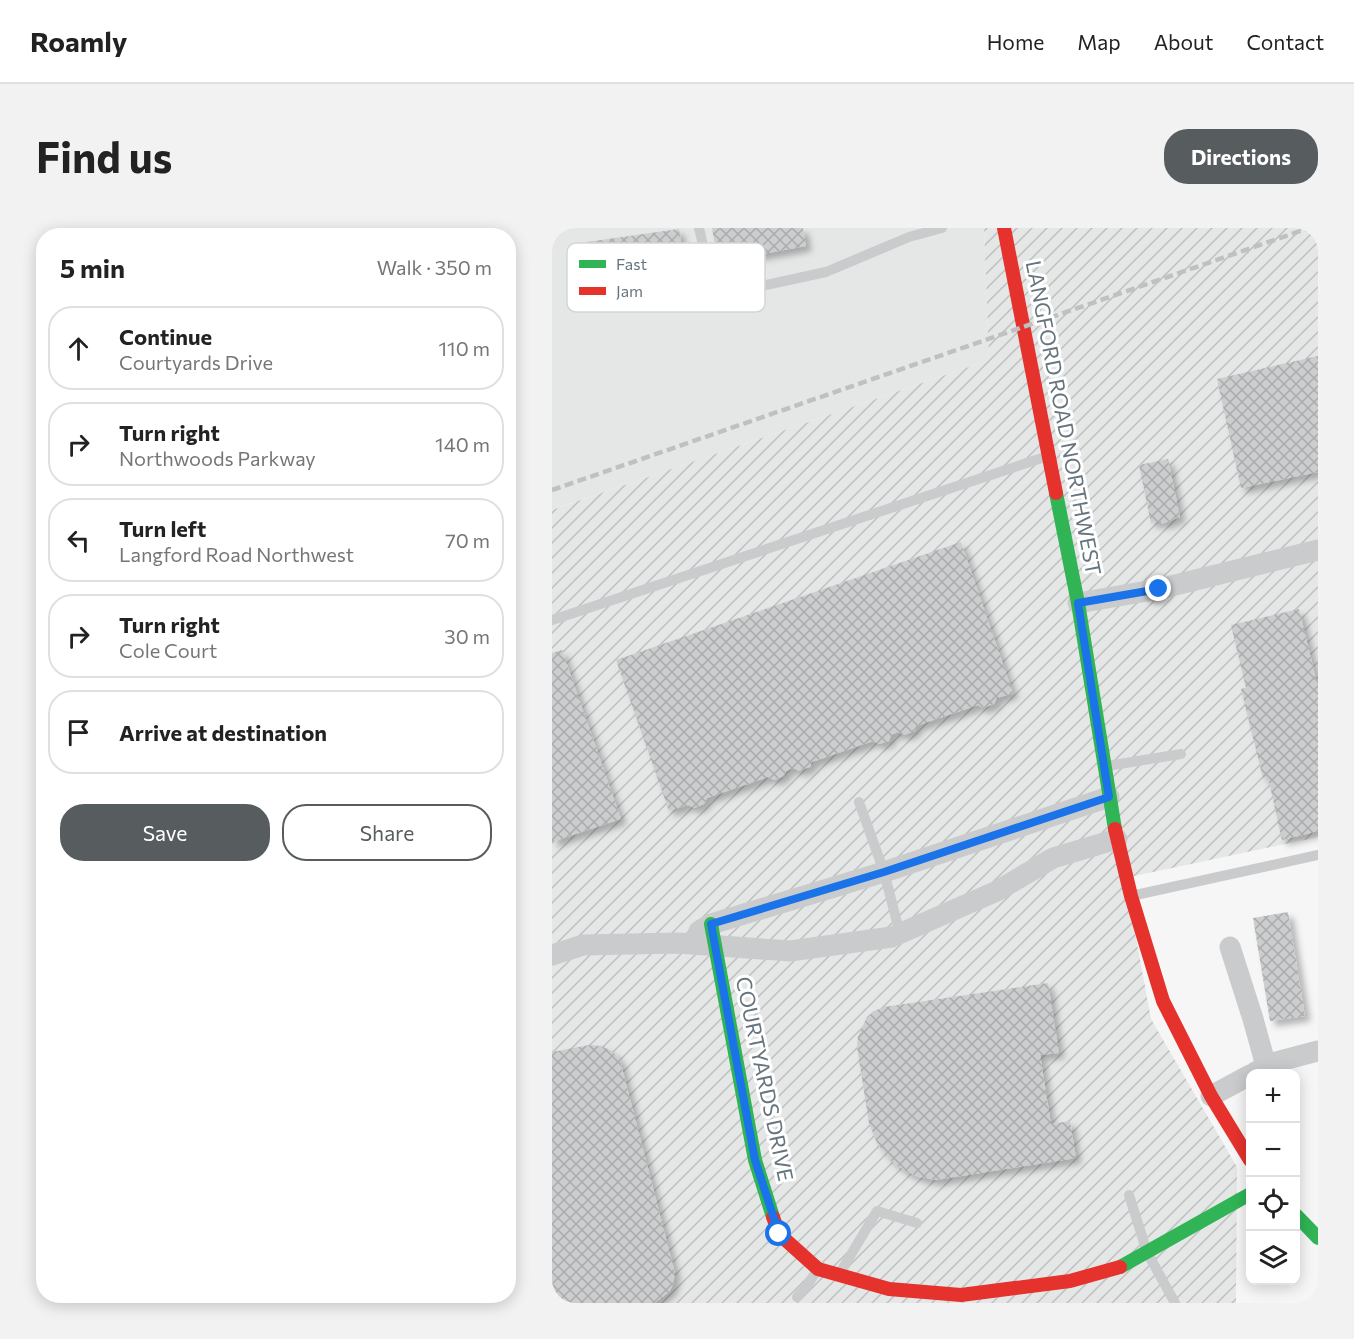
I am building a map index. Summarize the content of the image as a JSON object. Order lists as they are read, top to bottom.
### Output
{
  "streets": {
    "street": ["LANGFORD ROAD NORTHWEST", "COURTYARDS DRIVE"]
  },
  "legend": ["Fast", "Jam"],
  "page": {
    "header": "Roamly",
    "nav": [
      "Home",
      "Map",
      "About",
      "Contact"
    ],
    "buttons": [
      "Directions",
      ["Save", "Share"]
    ],
    "title": "Find us",
    "heading": ["5 min", "Walk · 350 m"],
    "list": [
      ["Continue", "Courtyards Drive", "110 m"],
      ["Turn right", "Northwoods Parkway", "140 m"],
      ["Turn left", "Langford Road Northwest", "70 m"],
      ["Turn right", "Cole Court", "30 m"],
      "Arrive at destination"
    ],
    "map_buttons": ["+", "−"]
  }
}
